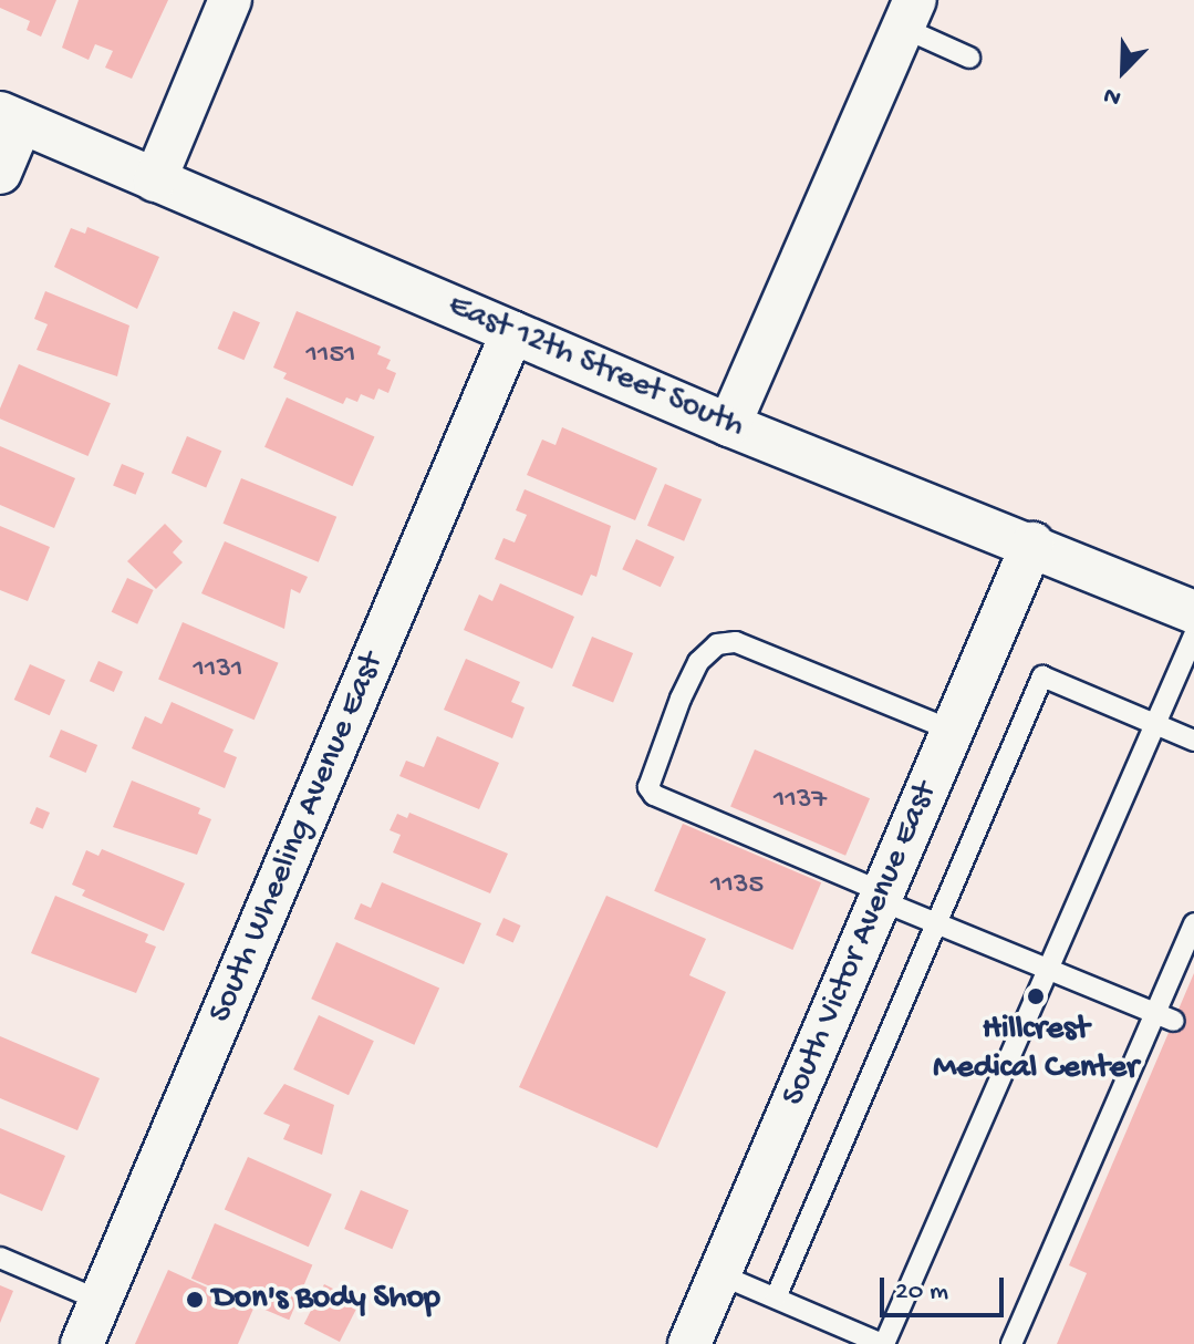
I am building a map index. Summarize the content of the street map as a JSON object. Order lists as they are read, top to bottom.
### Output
{
  "streets": {
    "street": ["East 12th Street South", "South Wheeling Avenue East", "South Victor Avenue East"]
  },
  "crossings": [
    ["East 12th Street South", "South Wheeling Avenue East"],
    ["East 12th Street South", "South Victor Avenue East"]
  ],
  "places": ["Hillcrest Medical Center", "Don's Body Shop"],
  "house_numbers": [
    "1151",
    "1131",
    "1137",
    "1135"
  ],
  "scale_bar": "20 m",
  "north": "bottom left"
}
